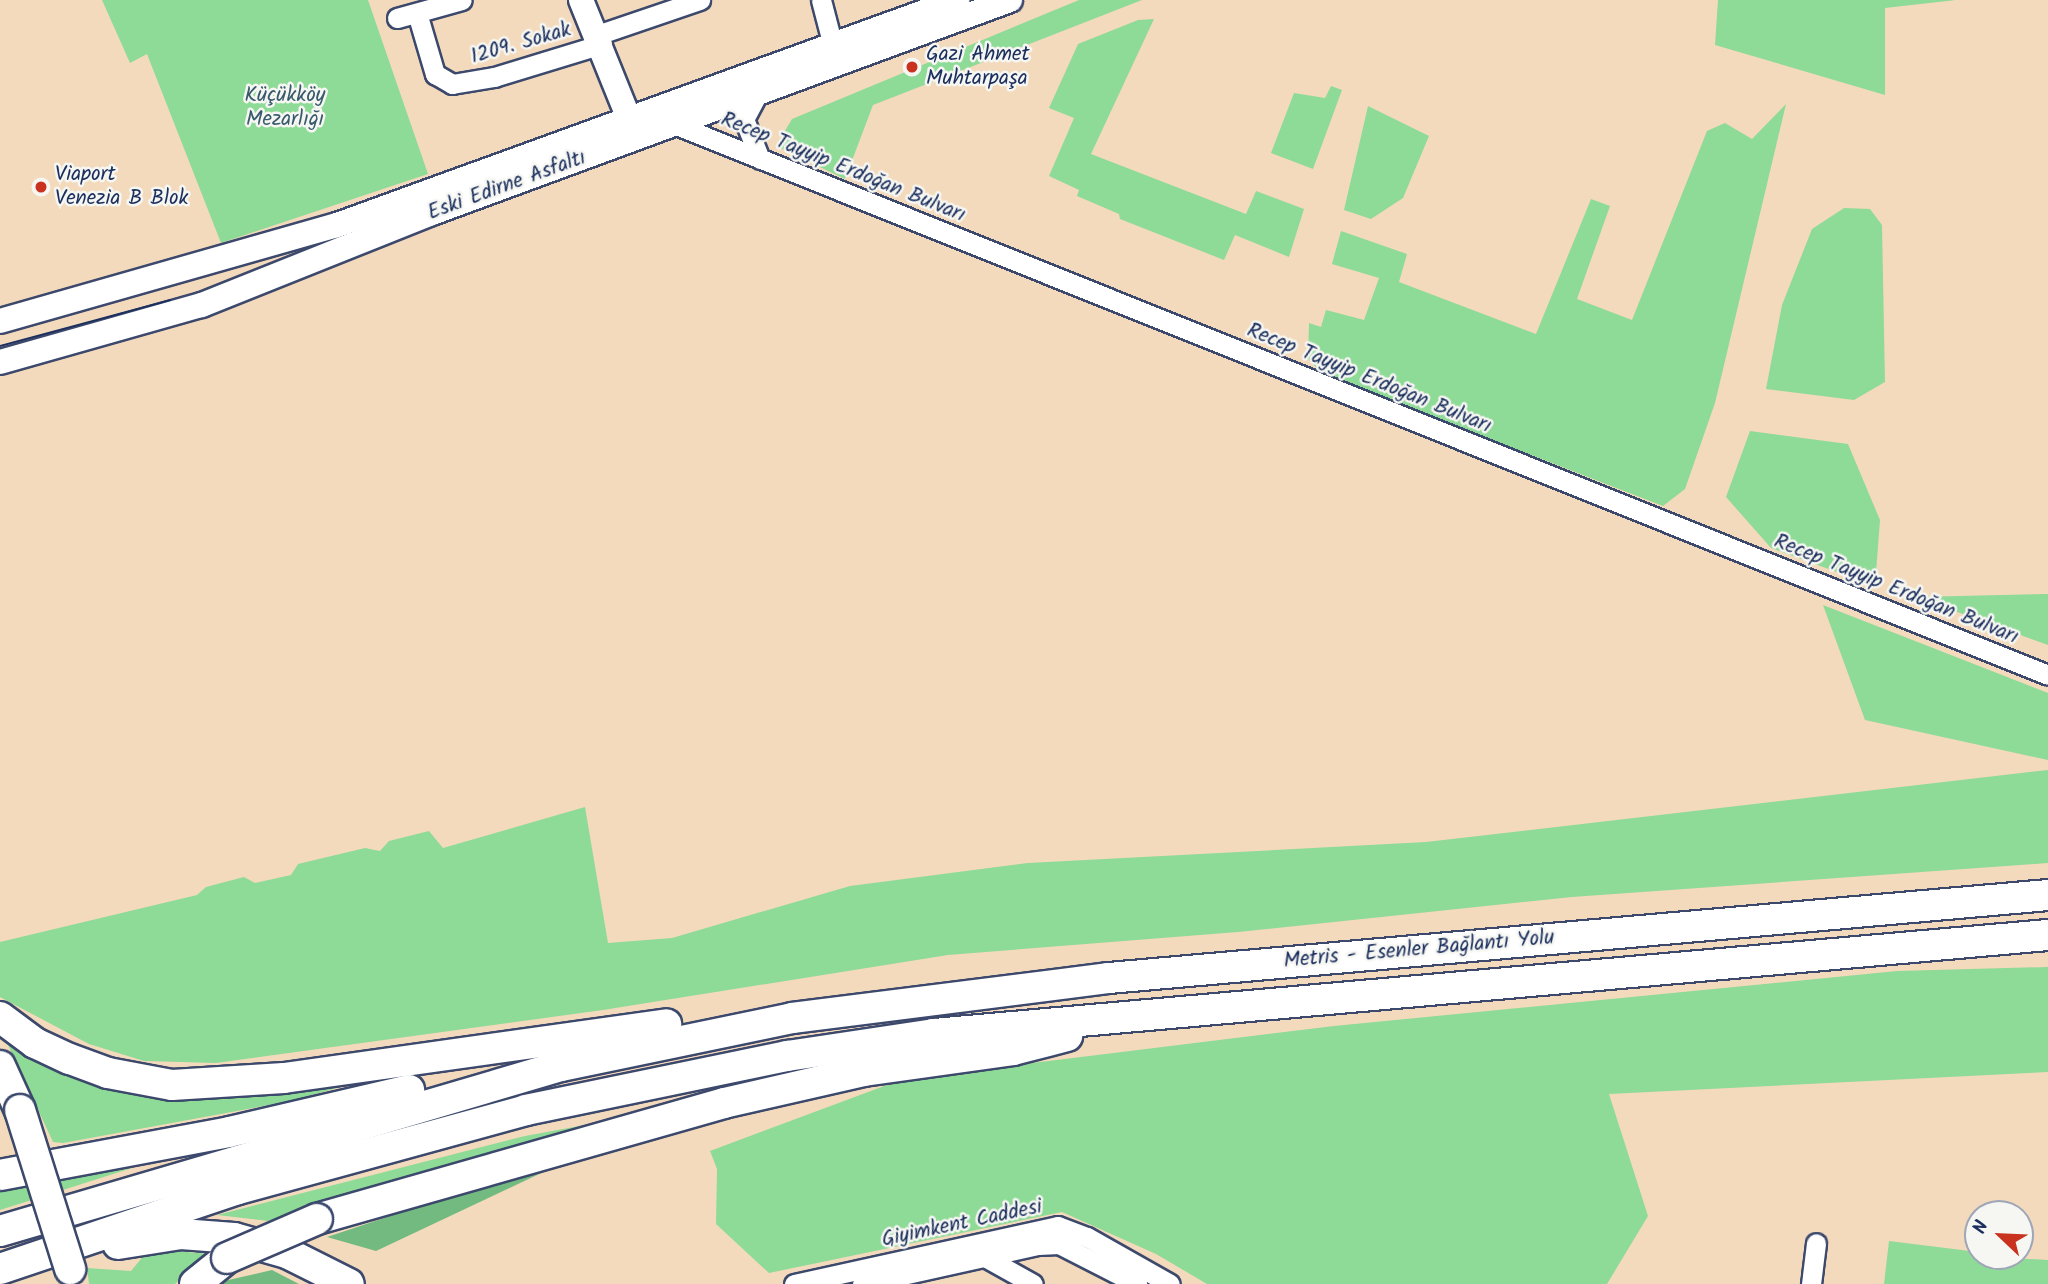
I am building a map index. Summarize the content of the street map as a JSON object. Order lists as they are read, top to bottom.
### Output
{
  "streets": {
    "highway": ["Metris - Esenler Bağlantı Yolu"],
    "main road": ["Eski Edirne Asfaltı"],
    "street": ["1209. Sokak", "Recep Tayyip Erdoğan Bulvarı", "Giyimkent Caddesi"]
  },
  "crossings": [
    ["Recep Tayyip Erdoğan Bulvarı", "Eski Edirne Asfaltı"]
  ],
  "parks": ["Küçükköy Mezarlığı"],
  "places": ["Gazi Ahmet Muhtarpaşa", "Viaport Venezia B Blok"],
  "north": "top left"
}
